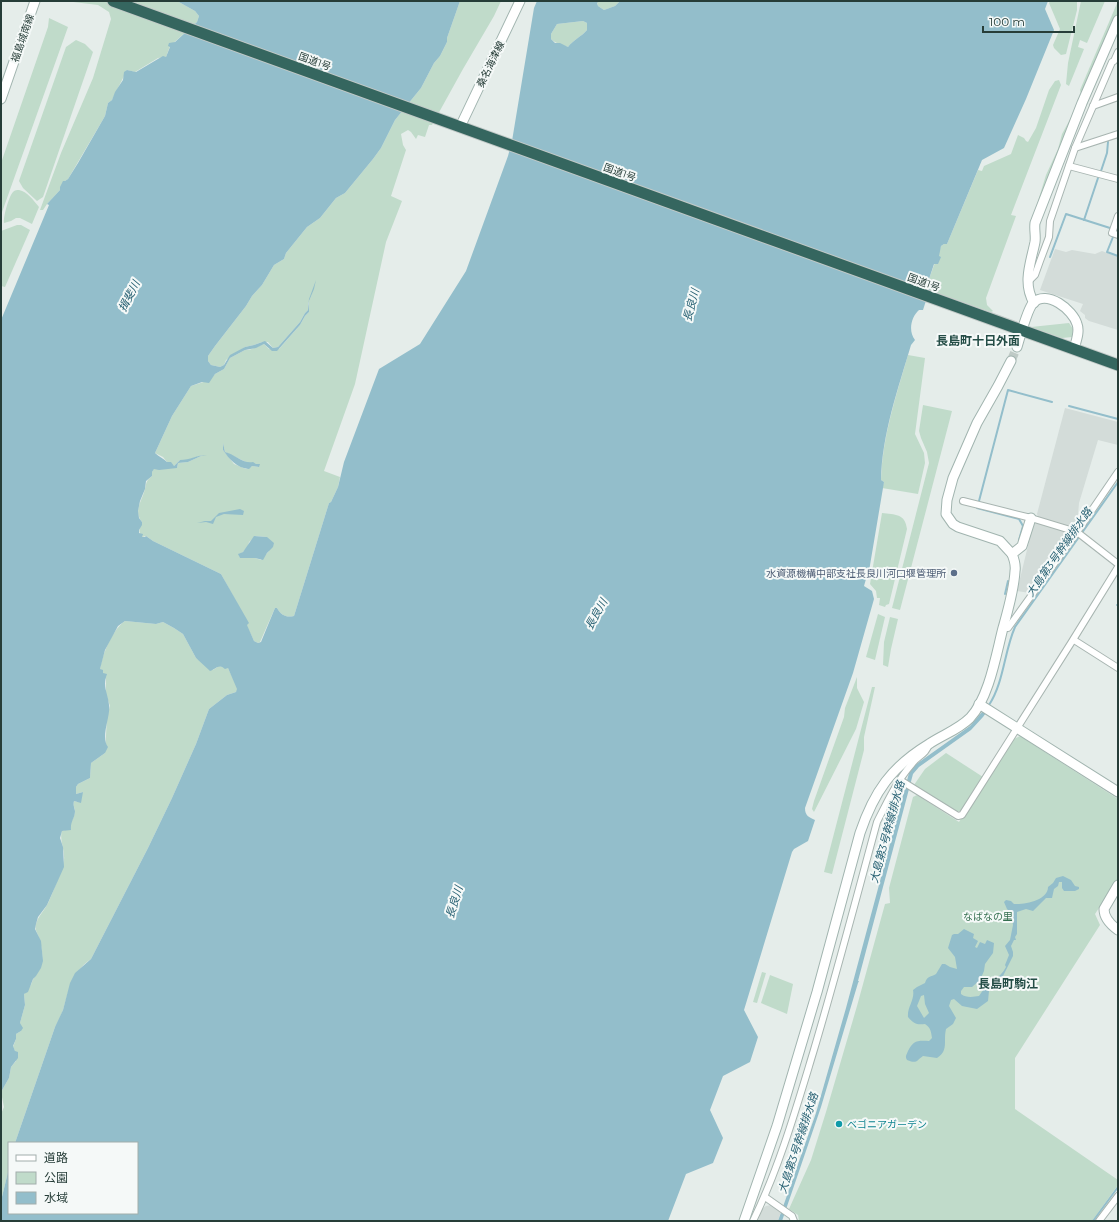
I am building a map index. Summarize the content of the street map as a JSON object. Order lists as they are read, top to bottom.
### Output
{
  "streets": {
    "highway": ["国道1号"],
    "street": ["福島城南線", "桑名海津線"]
  },
  "crossings": [
    ["国道1号", "桑名海津線"]
  ],
  "districts": ["長島町十日外面", "長島町駒江"],
  "water": ["揖斐川", "長良川", "大島第3号幹線排水路"],
  "parks": ["なばなの里"],
  "places": ["水資源機構中部支社長良川河口堰管理所", "ベゴニアガーデン"],
  "legend": ["道路", "公園", "水域"],
  "scale_bar": "100 m"
}
